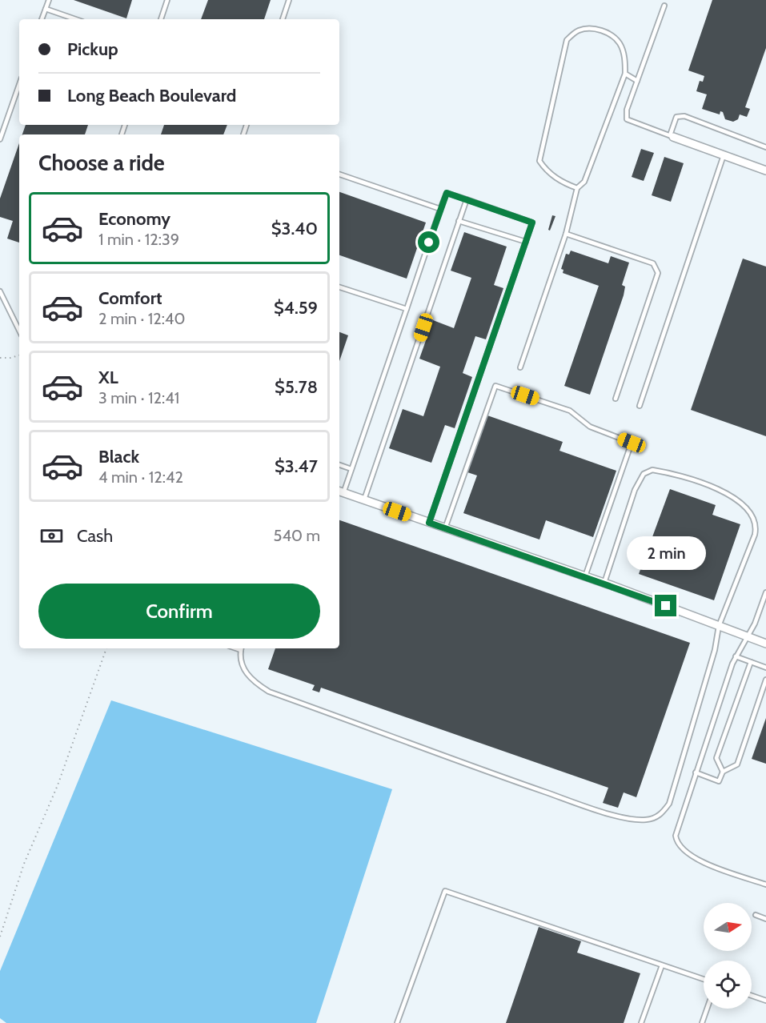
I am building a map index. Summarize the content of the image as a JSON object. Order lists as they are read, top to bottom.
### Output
{
  "north": "right",
  "page": {
    "banner": ["Pickup", "Long Beach Boulevard"],
    "heading": "Choose a ride",
    "list": [
      {
        "name": "Economy",
        "note": "1 min · 12:39",
        "value": "$3.40"
      },
      {
        "name": "Comfort",
        "note": "2 min · 12:40",
        "value": "$4.59"
      },
      {
        "name": "XL",
        "note": "3 min · 12:41",
        "value": "$5.78"
      },
      {
        "name": "Black",
        "note": "4 min · 12:42",
        "value": "$3.47"
      }
    ],
    "pay": ["Cash", "540 m"],
    "bubble": "2 min",
    "buttons": "Confirm"
  }
}
